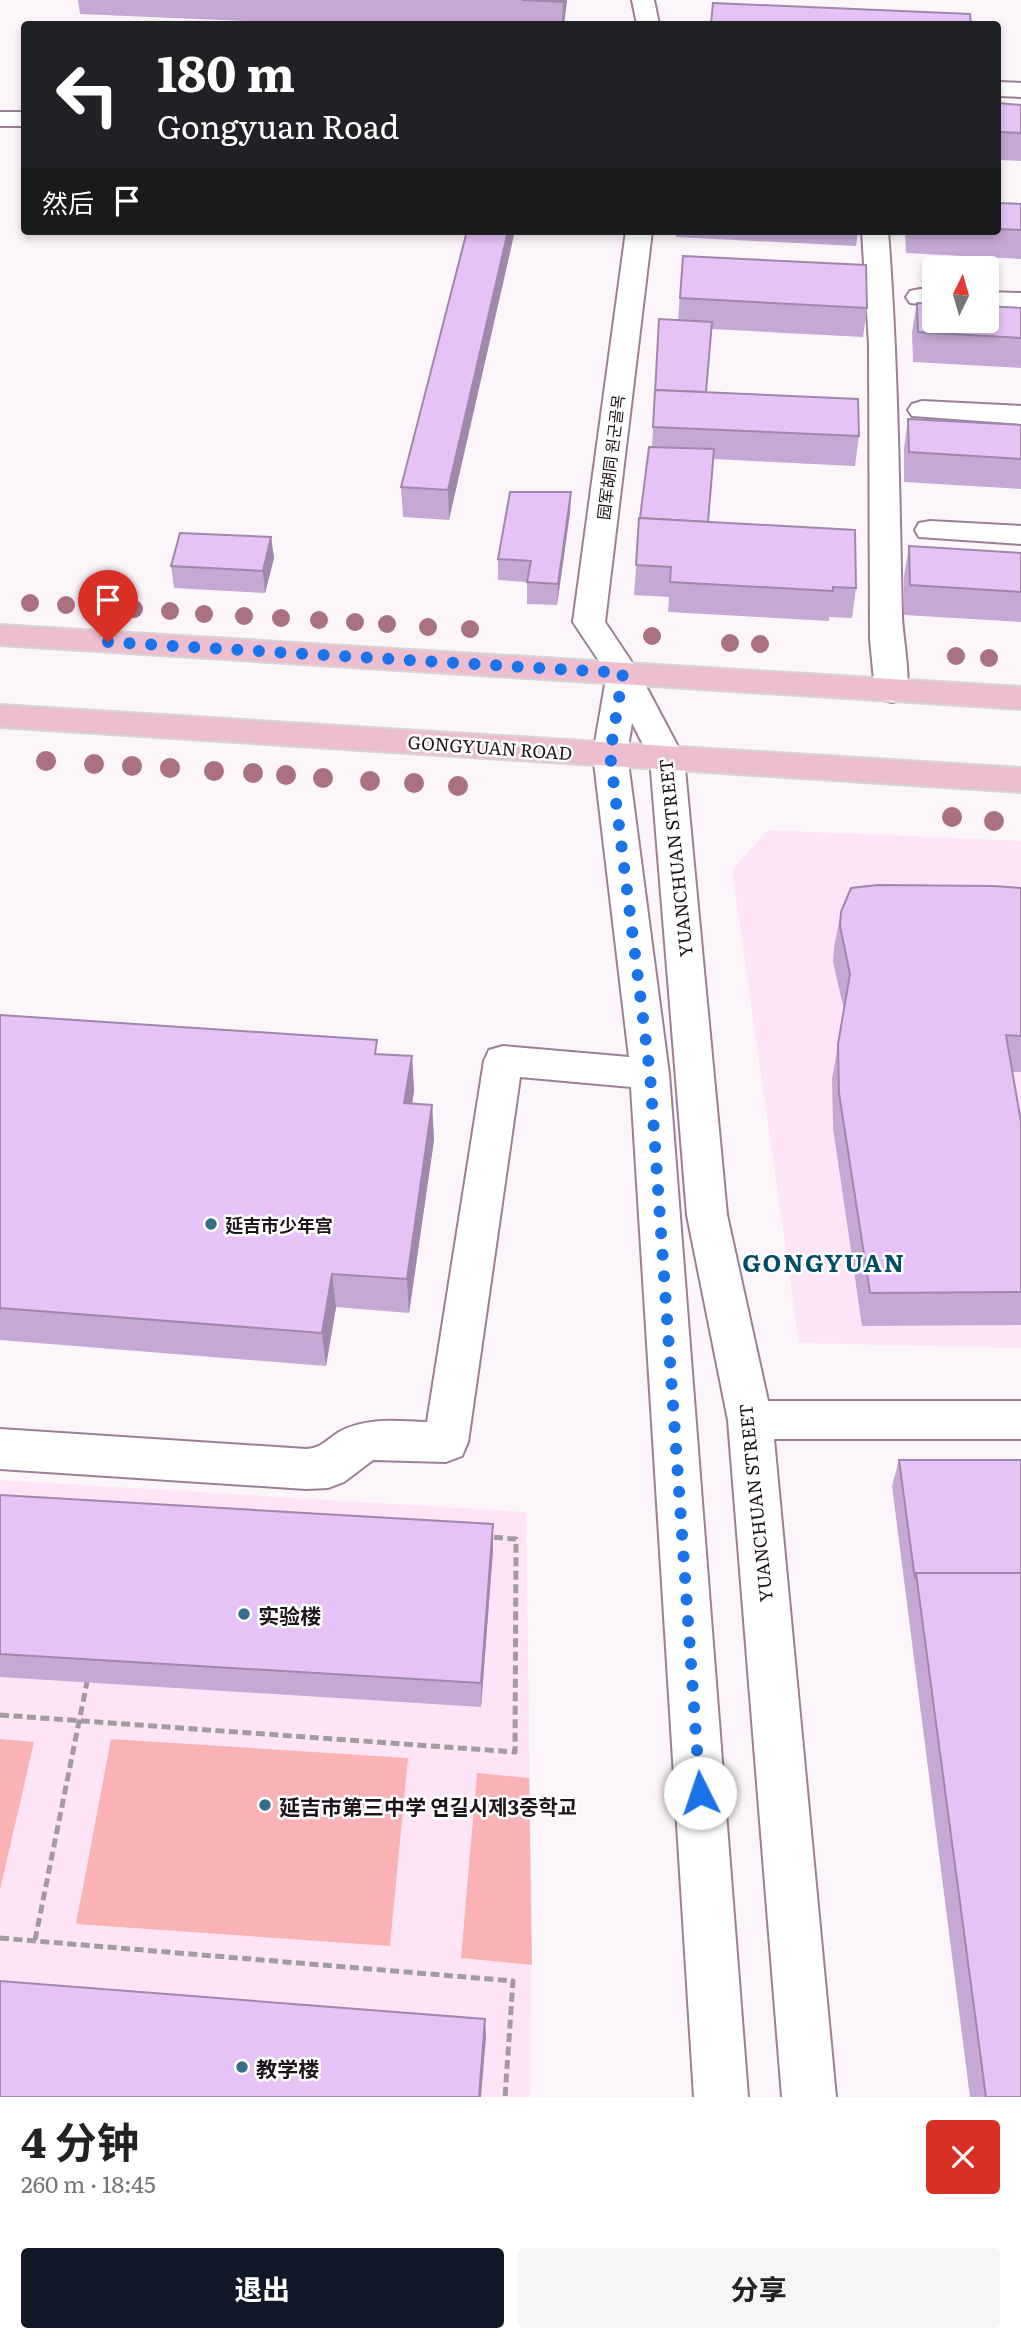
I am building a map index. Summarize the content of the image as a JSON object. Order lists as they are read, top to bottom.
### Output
{
  "streets": {
    "main road": ["GONGYUAN ROAD"],
    "street": ["园军胡同 원군골목", "YUANCHUAN STREET"]
  },
  "crossings": [
    ["园军胡同 원군골목", "YUANCHUAN STREET"],
    ["GONGYUAN ROAD", "YUANCHUAN STREET"]
  ],
  "districts": ["GONGYUAN"],
  "places": [
    "延吉市少年宫",
    "实验楼",
    "延吉市第三中学 연길시제3중학교",
    "教学楼"
  ],
  "north": "top",
  "page": {
    "turn": ["180 m", "Gongyuan Road"],
    "then": "然后",
    "heading": ["4 分钟", "260 m · 18:45"],
    "buttons": ["退出", "分享"]
  }
}
